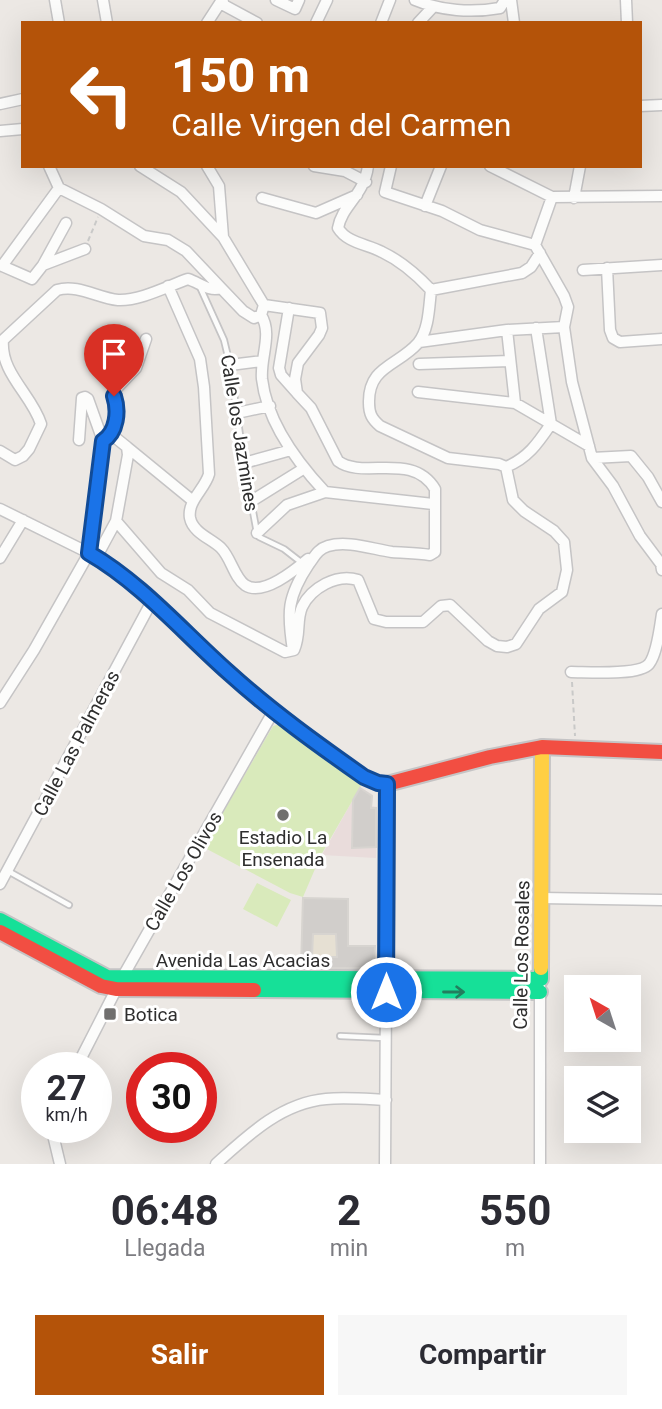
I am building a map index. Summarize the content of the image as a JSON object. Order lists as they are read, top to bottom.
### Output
{
  "streets": {
    "street": [
      "Calle Las Palmeras",
      "Calle Los Olivos",
      "Calle Los Rosales",
      "Avenida Las Acacias"
    ],
    "lane": ["Calle los Jazmines"]
  },
  "crossings": [
    ["Calle Los Olivos", "Avenida Las Acacias"],
    ["Calle Los Rosales", "Avenida Las Acacias"]
  ],
  "places": {
    "other": ["Estadio La Ensenada"],
    "transit": ["Botica"]
  },
  "north": "top left",
  "page": {
    "turn": ["150 m", "Calle Virgen del Carmen"],
    "speed": "27 km/h",
    "limit": "30",
    "eta": [
      "06:48",
      "Llegada",
      "2",
      "min",
      "550",
      "m"
    ],
    "buttons": ["Salir", "Compartir"]
  }
}
